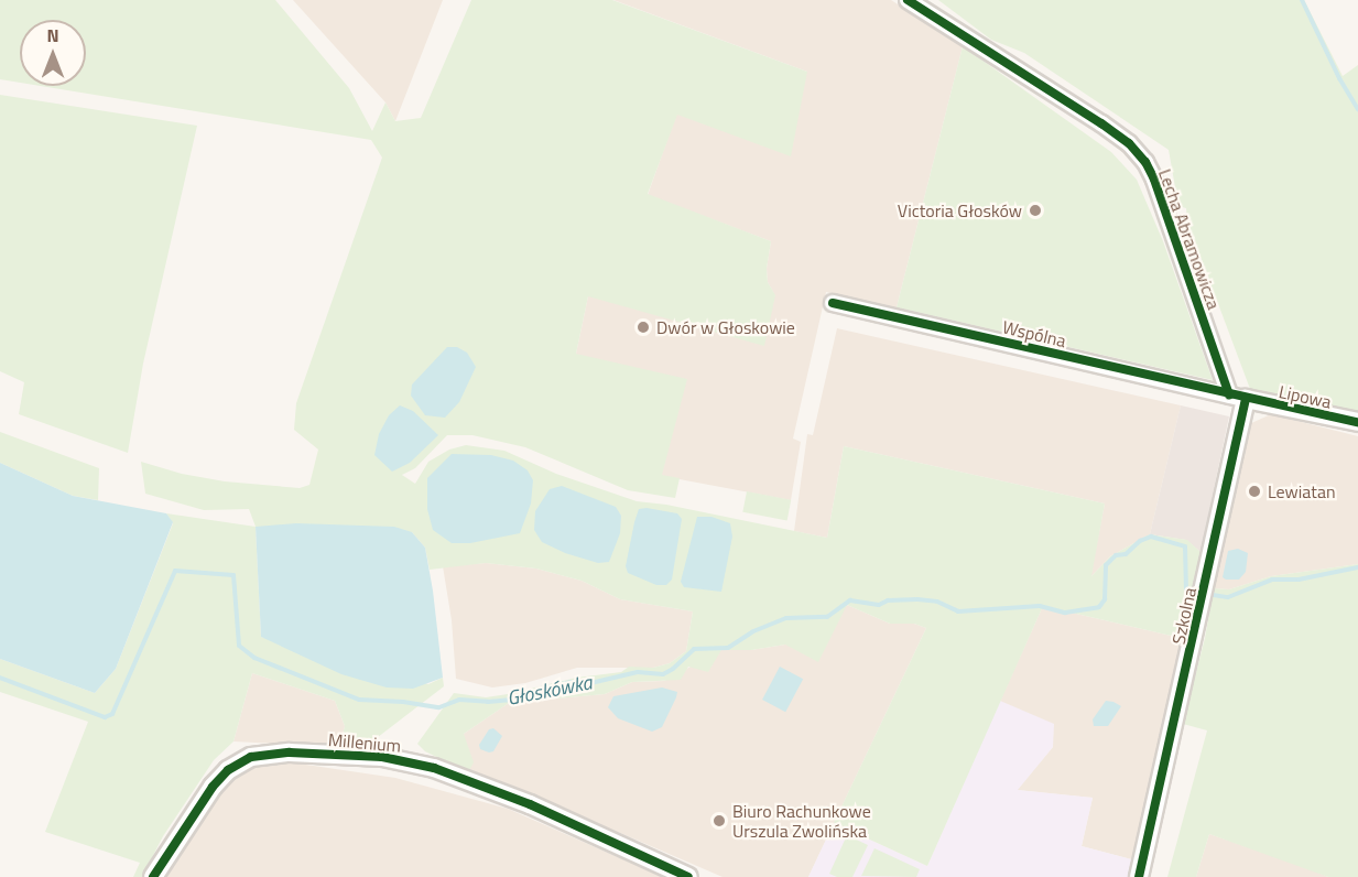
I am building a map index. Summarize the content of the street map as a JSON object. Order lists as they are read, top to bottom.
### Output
{
  "streets": {
    "street": [
      "Lecha Abramowicza",
      "Wspólna",
      "Lipowa",
      "Szkolna",
      "Millenium"
    ]
  },
  "crossings": [
    ["Lecha Abramowicza", "Wspólna"],
    ["Lecha Abramowicza", "Lipowa"],
    ["Lecha Abramowicza", "Szkolna"],
    ["Wspólna", "Lipowa"],
    ["Wspólna", "Szkolna"],
    ["Lipowa", "Szkolna"]
  ],
  "water": ["Głoskówka"],
  "places": [
    "Victoria Głosków",
    "Dwór w Głoskowie",
    "Lewiatan",
    "Biuro Rachunkowe Urszula Zwolińska"
  ],
  "north": "top"
}
